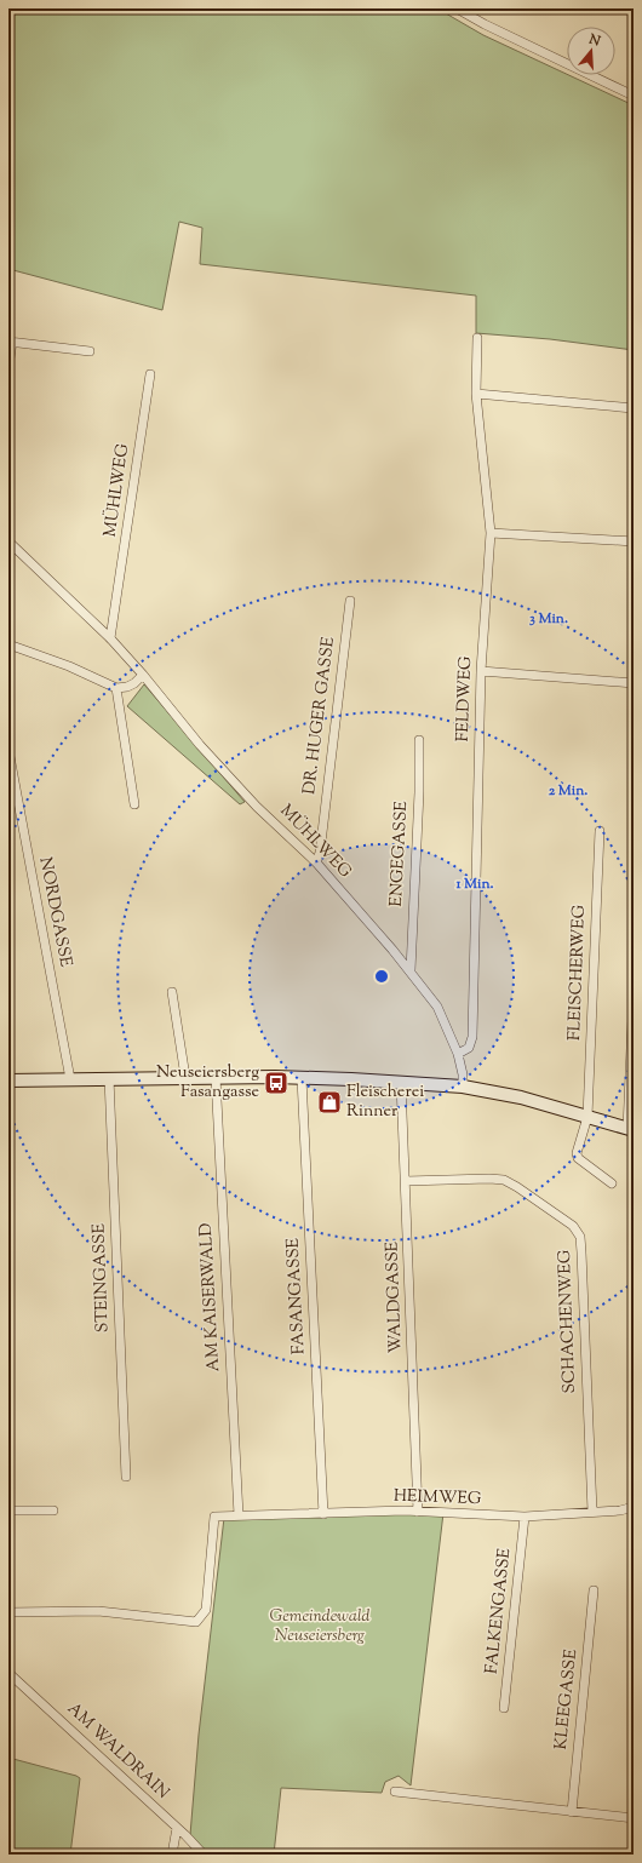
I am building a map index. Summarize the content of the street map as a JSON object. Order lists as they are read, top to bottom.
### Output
{
  "streets": {
    "street": [
      "MÜHLWEG",
      "FELDWEG",
      "DR. HUGER GASSE",
      "ENGEGASSE",
      "NORDGASSE",
      "FLEISCHERWEG",
      "STEINGASSE",
      "FASANGASSE",
      "AM KAISERWALD",
      "WALDGASSE",
      "SCHACHENWEG",
      "HEIMWEG",
      "FALKENGASSE",
      "KLEEGASSE",
      "AM WALDRAIN"
    ]
  },
  "crossings": [
    ["MÜHLWEG", "FELDWEG"],
    ["MÜHLWEG", "DR. HUGER GASSE"],
    ["MÜHLWEG", "ENGEGASSE"],
    ["FASANGASSE", "HEIMWEG"],
    ["AM KAISERWALD", "HEIMWEG"],
    ["WALDGASSE", "SCHACHENWEG"],
    ["WALDGASSE", "HEIMWEG"],
    ["SCHACHENWEG", "HEIMWEG"],
    ["HEIMWEG", "FALKENGASSE"]
  ],
  "parks": ["Gemeindewald Neuseiersberg"],
  "places": {
    "bus stop": ["Neuseiersberg Fasangasse"],
    "shop": ["Fleischerei Rinner"]
  },
  "north": "top",
  "rings": ["3 Min.", "2 Min.", "1 Min."]
}
